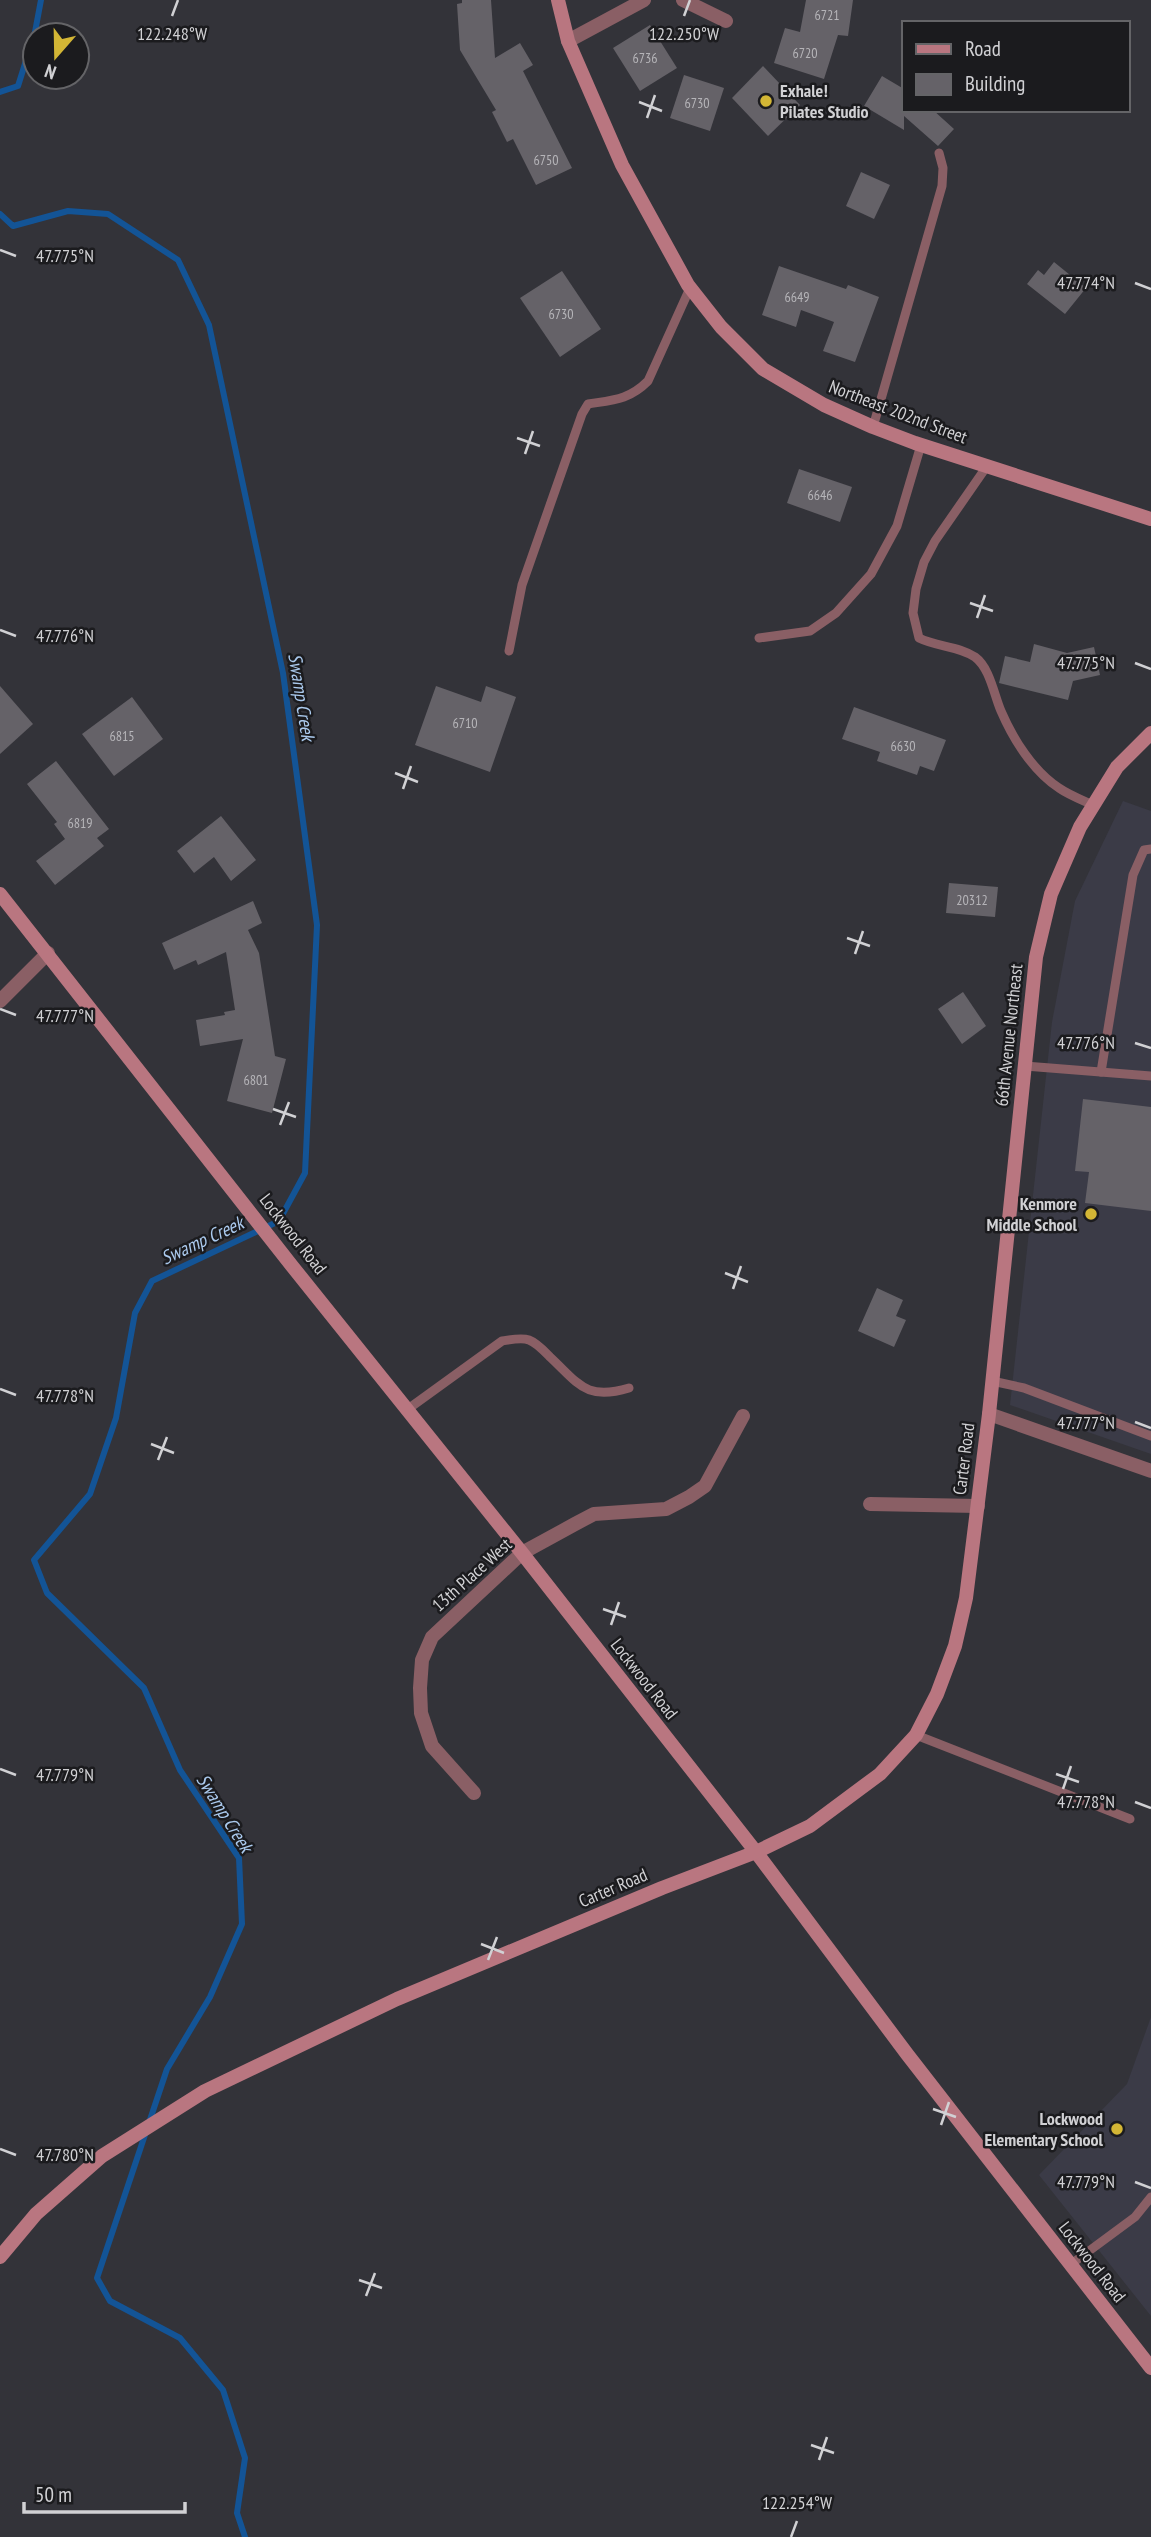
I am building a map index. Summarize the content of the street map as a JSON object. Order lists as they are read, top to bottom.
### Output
{
  "streets": {
    "street": [
      "Northeast 202nd Street",
      "66th Avenue Northeast",
      "Lockwood Road",
      "Carter Road",
      "13th Place West"
    ]
  },
  "crossings": [
    ["66th Avenue Northeast", "Carter Road"],
    ["Lockwood Road", "Carter Road"],
    ["Lockwood Road", "13th Place West"]
  ],
  "water": ["Swamp Creek"],
  "places": ["Exhale! Pilates Studio", "Kenmore Middle School", "Lockwood Elementary School"],
  "house_numbers": [
    "6721",
    "6720",
    "6736",
    "6730",
    "6750",
    "6649",
    "6730",
    "6646",
    "6710",
    "6815",
    "6630",
    "6819",
    "20312",
    "6801"
  ],
  "legend": ["Road", "Building"],
  "scale_bar": "50 m",
  "north": "bottom",
  "coordinates": [
    "122.248°W",
    "122.250°W",
    "47.775°N",
    "47.774°N",
    "47.776°N",
    "47.777°N",
    "47.778°N",
    "47.779°N",
    "47.780°N",
    "122.254°W"
  ]
}
